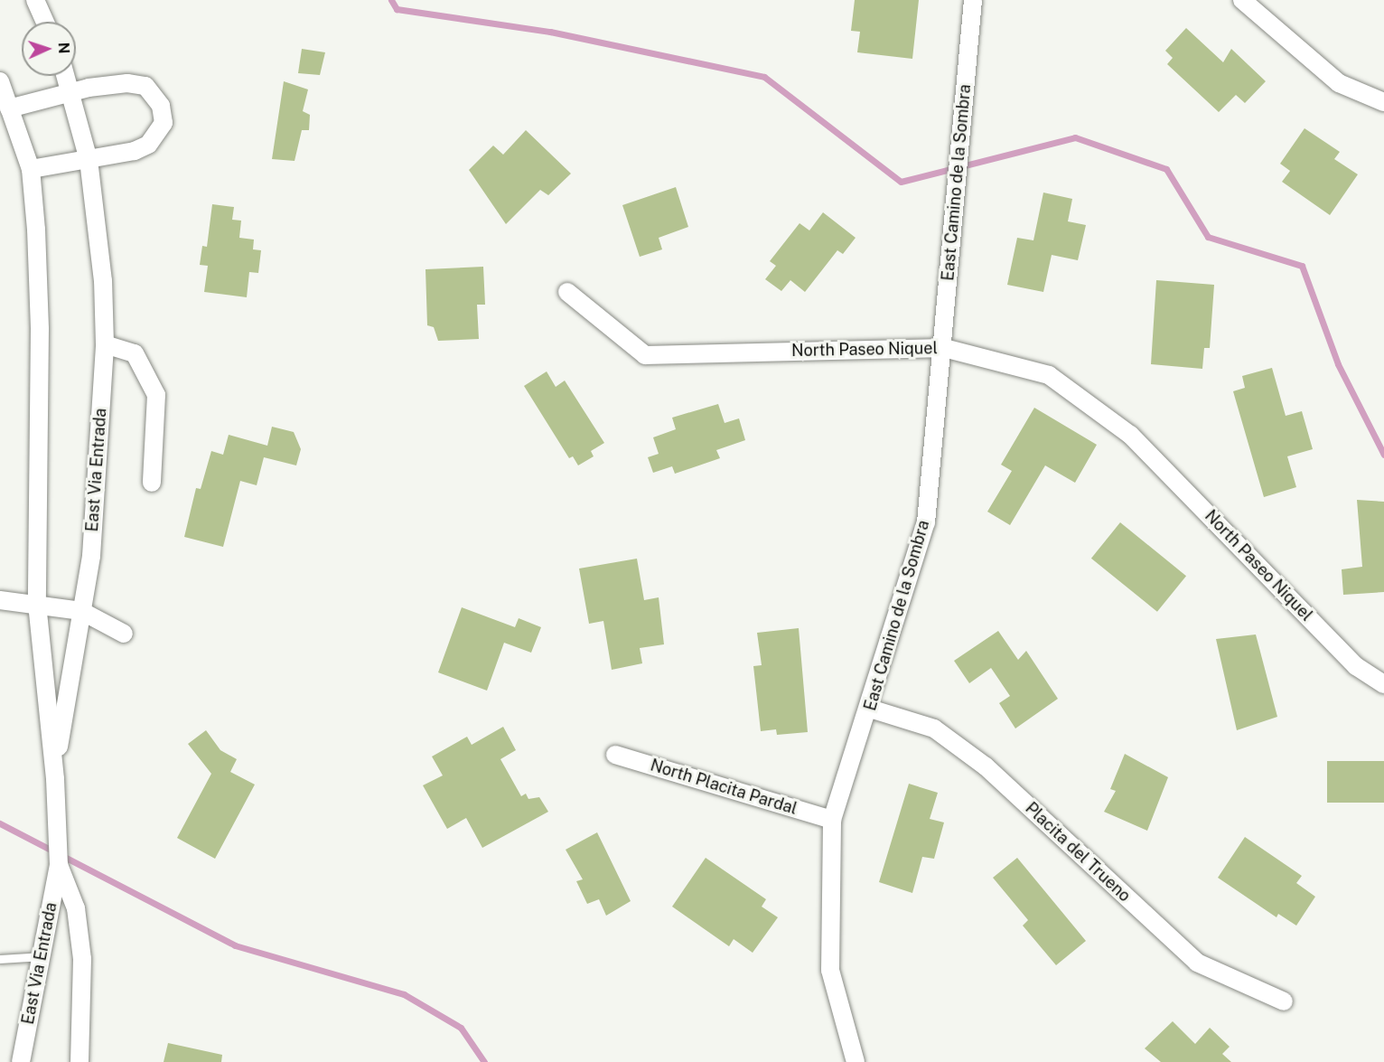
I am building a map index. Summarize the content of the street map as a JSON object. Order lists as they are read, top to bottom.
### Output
{
  "streets": {
    "street": [
      "East Camino de la Sombra",
      "North Paseo Niquel",
      "East Via Entrada",
      "North Placita Pardal",
      "Placita del Trueno"
    ]
  },
  "crossings": [
    ["East Camino de la Sombra", "North Paseo Niquel"],
    ["East Camino de la Sombra", "North Placita Pardal"],
    ["East Camino de la Sombra", "Placita del Trueno"]
  ],
  "north": "right"
}
